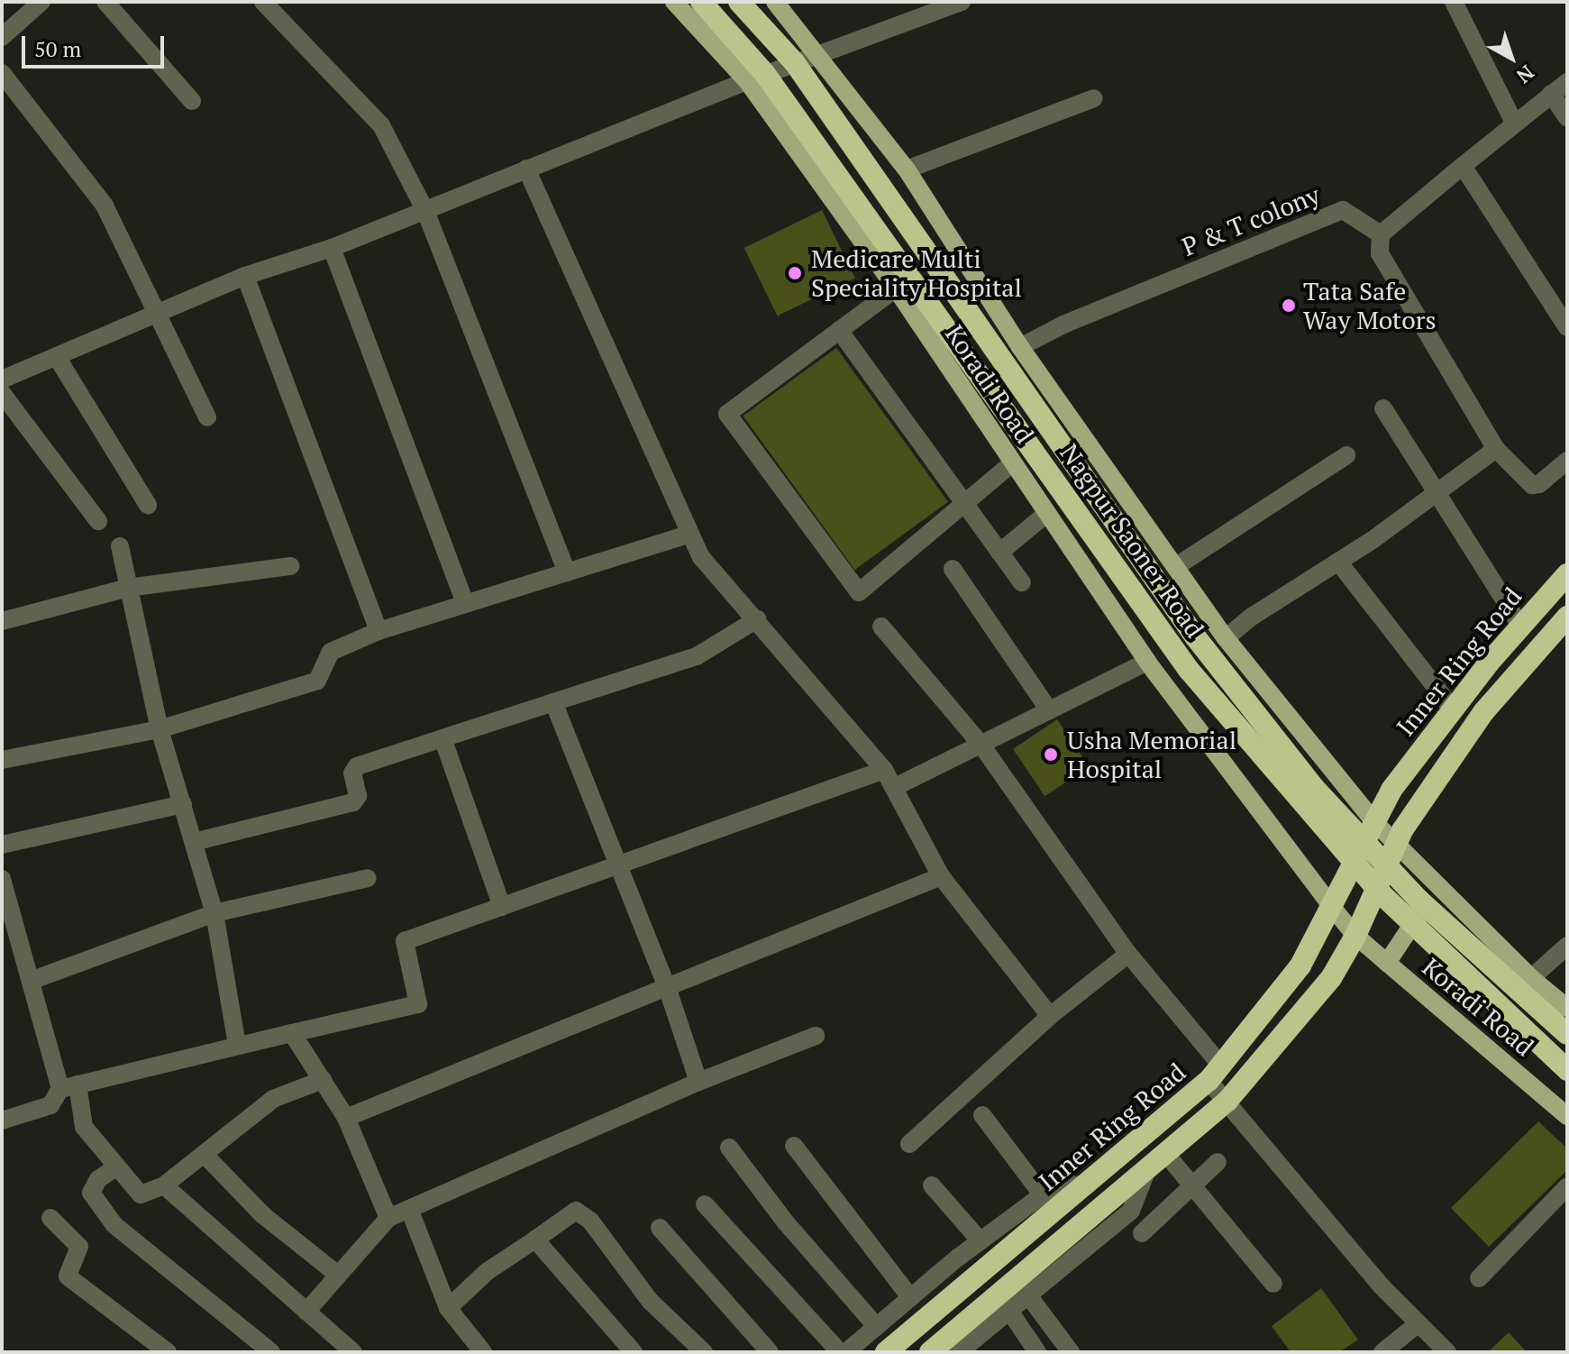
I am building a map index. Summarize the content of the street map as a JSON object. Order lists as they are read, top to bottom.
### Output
{
  "streets": {
    "highway": ["Nagpur Saoner Road", "Inner Ring Road"],
    "main road": ["Koradi Road"],
    "street": ["P & T colony"]
  },
  "crossings": [
    ["Koradi Road", "Inner Ring Road"]
  ],
  "places": ["Medicare Multi Speciality Hospital", "Tata Safe Way Motors", "Usha Memorial Hospital"],
  "scale_bar": "50 m",
  "north": "bottom right"
}
